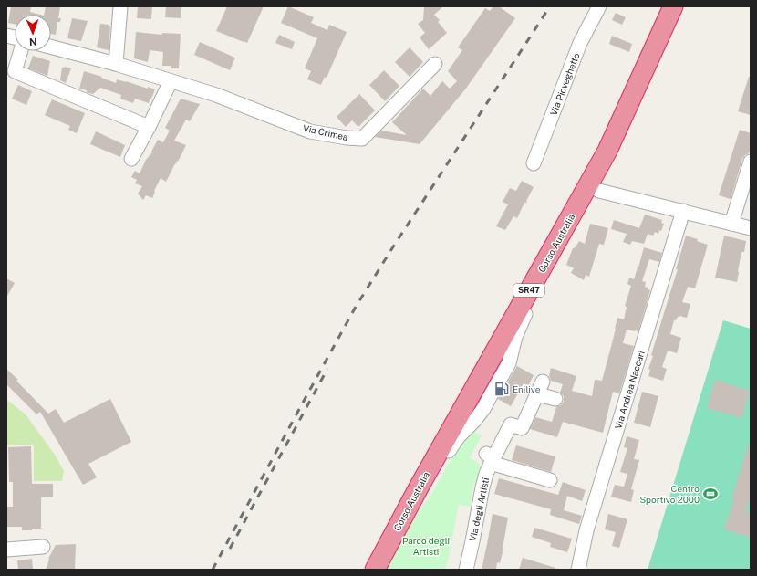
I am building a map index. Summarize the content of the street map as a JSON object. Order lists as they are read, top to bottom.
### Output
{
  "streets": {
    "highway": ["Corso Australia", "SR47"],
    "street": [
      "Via Pioveghetto",
      "Via Crimea",
      "Via Andrea Naccari",
      "Via degli Artisti"
    ]
  },
  "parks": ["Parco degli Artisti"],
  "places": {
    "fuel station": ["Enilive"],
    "sports": ["Centro Sportivo 2000"]
  },
  "north": "bottom"
}
